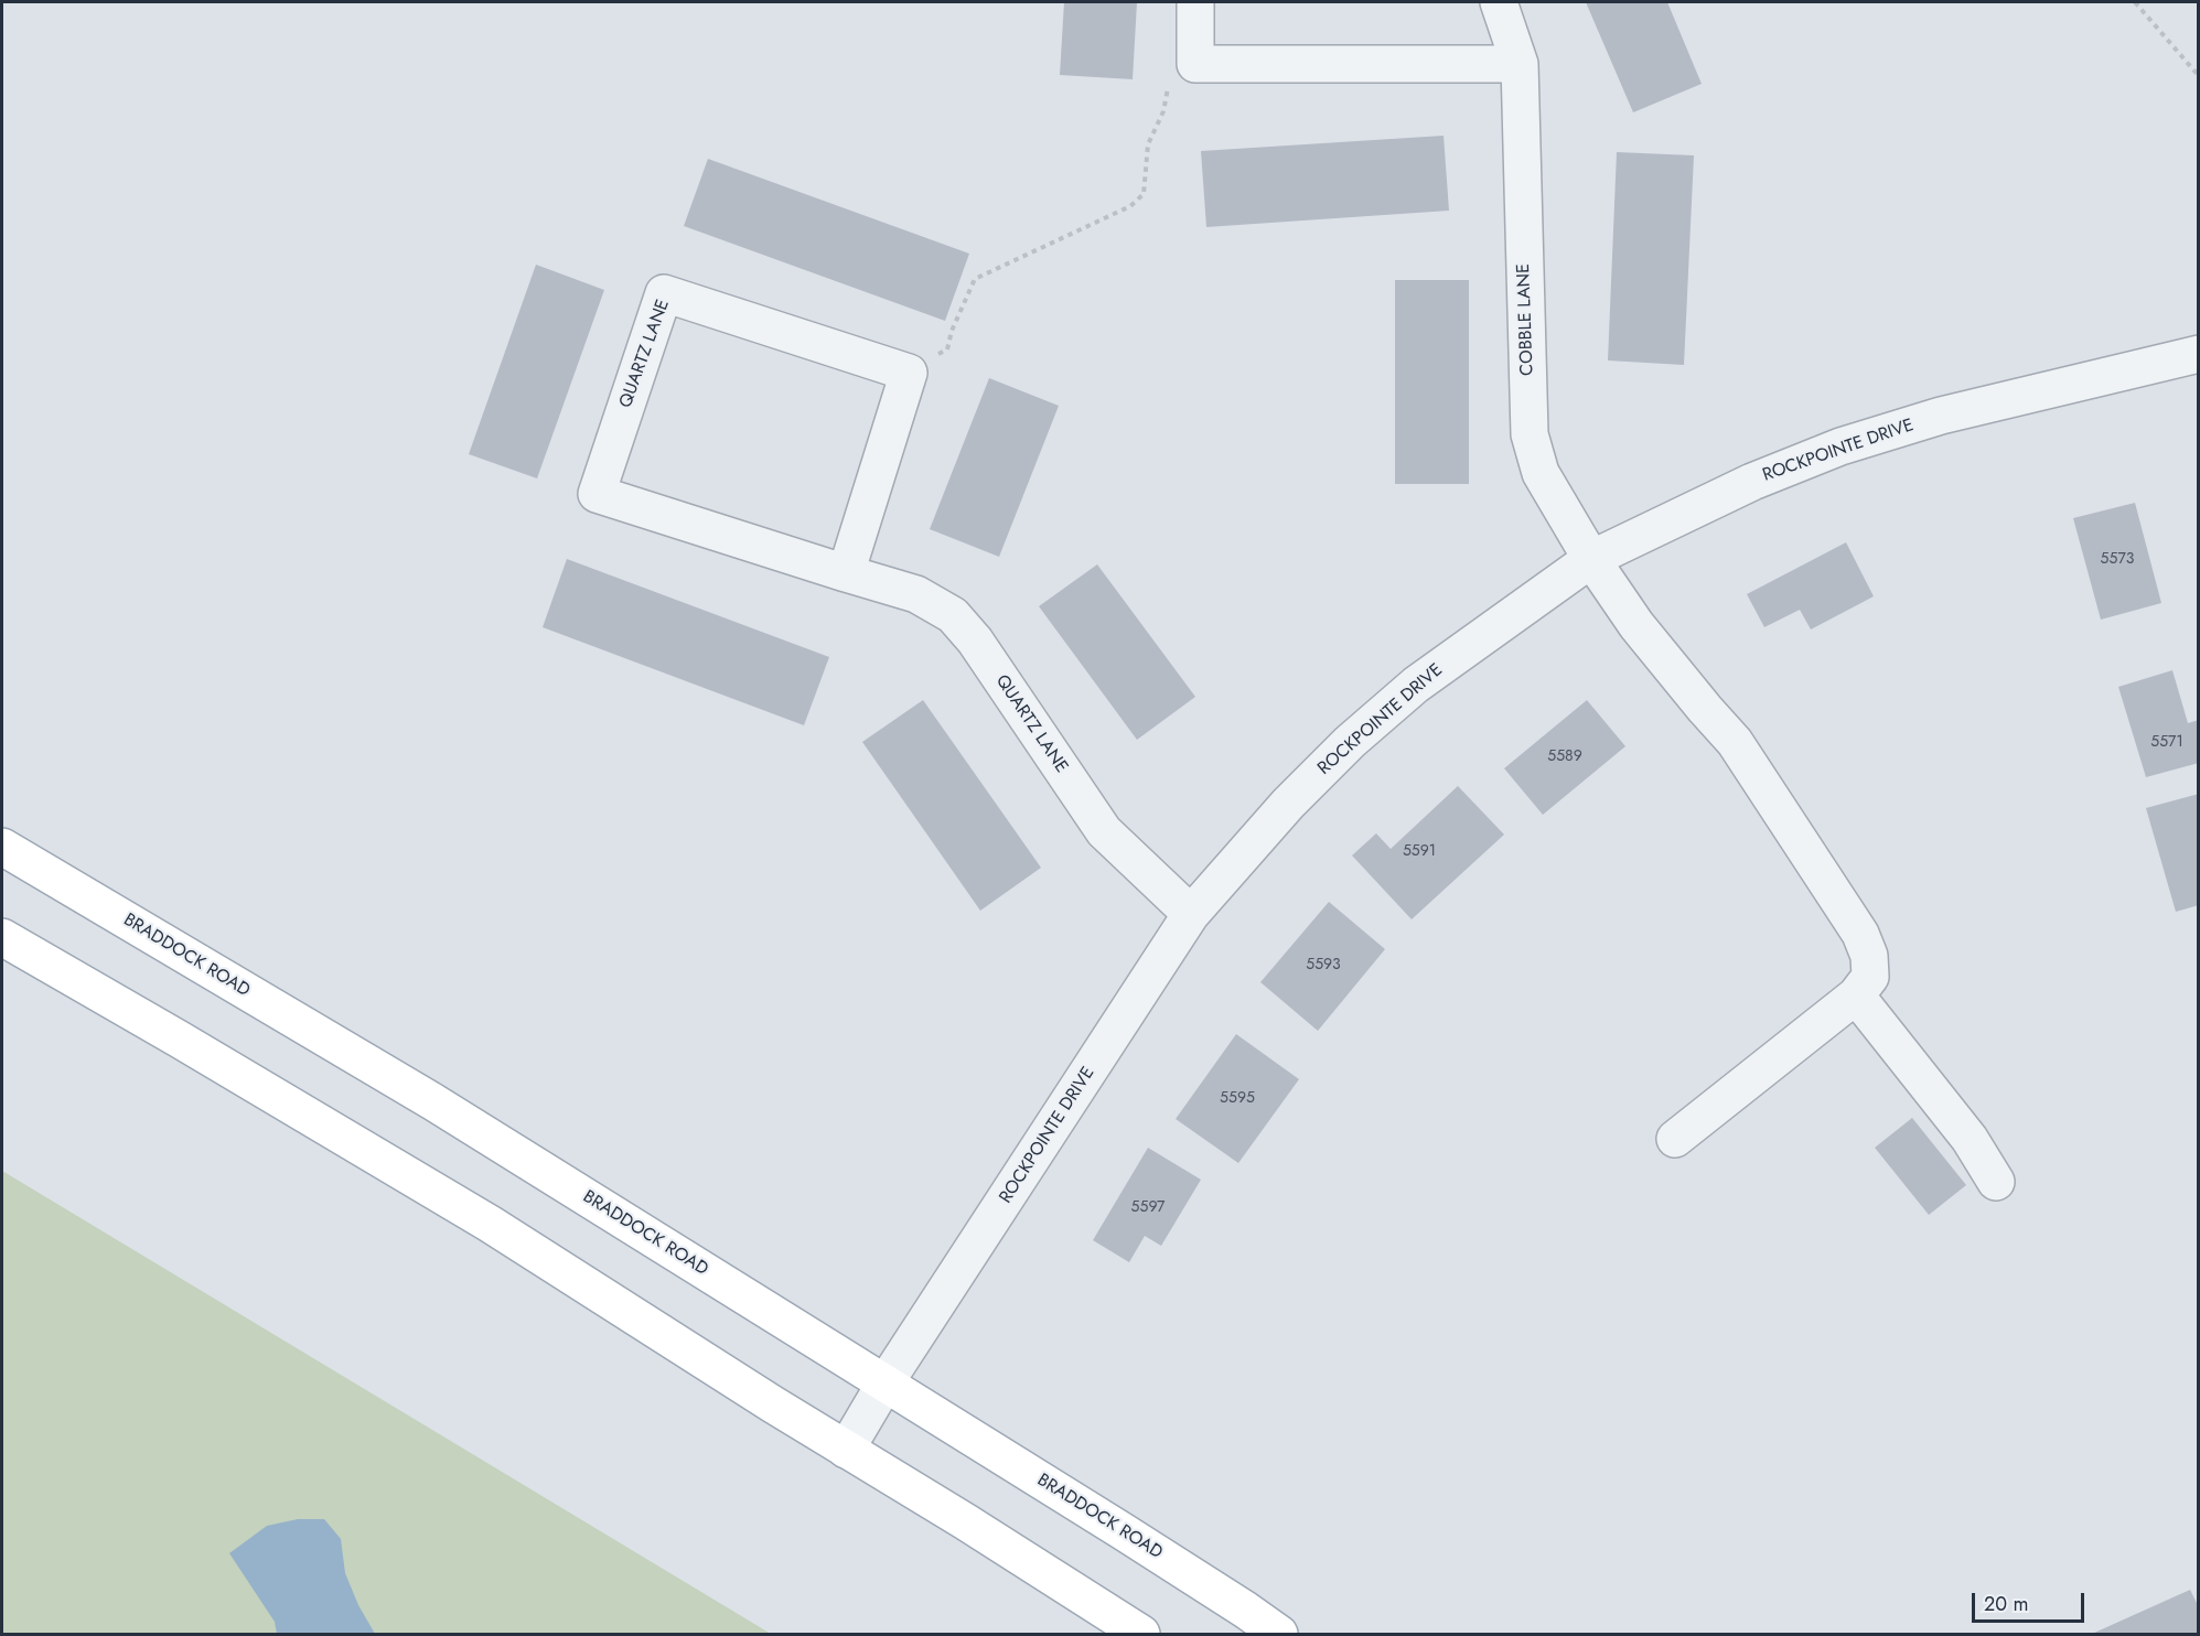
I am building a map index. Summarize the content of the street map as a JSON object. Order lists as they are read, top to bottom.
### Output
{
  "streets": {
    "main road": ["BRADDOCK ROAD"],
    "street": ["COBBLE LANE", "QUARTZ LANE", "ROCKPOINTE DRIVE"]
  },
  "crossings": [
    ["COBBLE LANE", "ROCKPOINTE DRIVE"],
    ["QUARTZ LANE", "ROCKPOINTE DRIVE"],
    ["ROCKPOINTE DRIVE", "BRADDOCK ROAD"]
  ],
  "house_numbers": [
    "5573",
    "5571",
    "5589",
    "5591",
    "5593",
    "5595",
    "5597"
  ],
  "scale_bar": "20 m"
}
